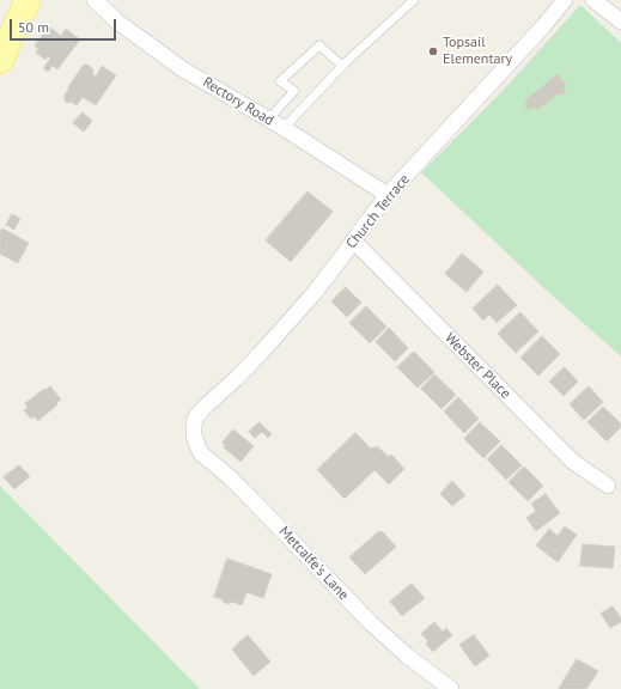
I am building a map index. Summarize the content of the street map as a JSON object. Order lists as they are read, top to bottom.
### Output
{
  "streets": {
    "street": [
      "Rectory Road",
      "Church Terrace",
      "Webster Place",
      "Metcalfe's Lane"
    ]
  },
  "crossings": [
    ["Rectory Road", "Church Terrace"],
    ["Church Terrace", "Webster Place"],
    ["Church Terrace", "Metcalfe's Lane"]
  ],
  "places": ["Topsail Elementary"],
  "scale_bar": "50 m"
}
